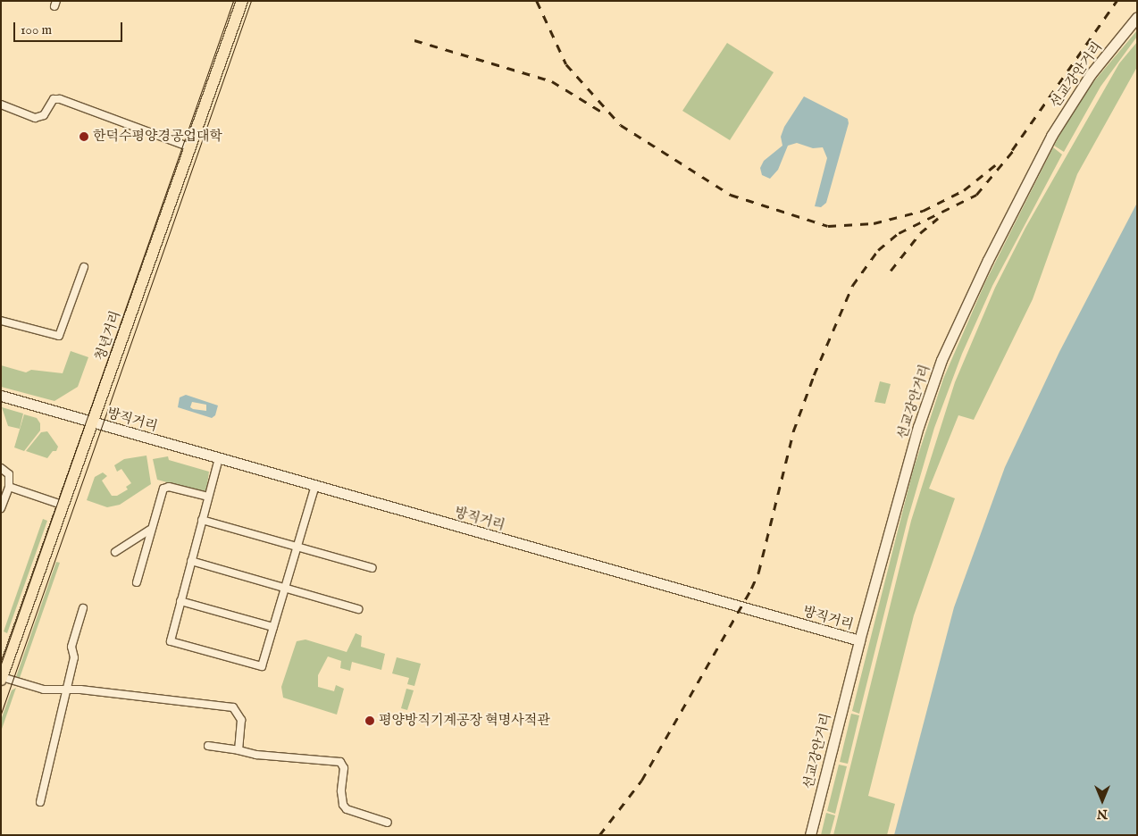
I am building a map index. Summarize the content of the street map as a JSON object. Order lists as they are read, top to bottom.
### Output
{
  "streets": {
    "main road": ["청년거리"],
    "street": ["선교강안거리", "방직거리"]
  },
  "crossings": [
    ["선교강안거리", "방직거리"],
    ["청년거리", "방직거리"]
  ],
  "places": ["한덕수평양경공업대학", "평양방직기계공장 혁명사적관"],
  "scale_bar": "100 m",
  "north": "bottom"
}
